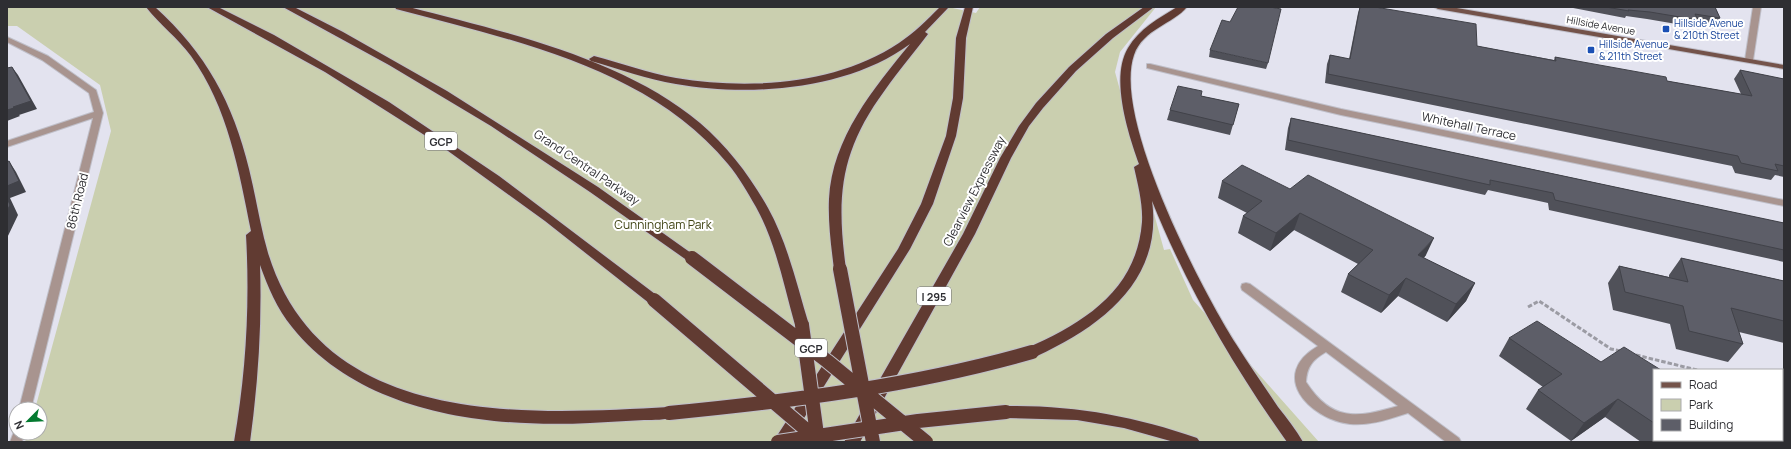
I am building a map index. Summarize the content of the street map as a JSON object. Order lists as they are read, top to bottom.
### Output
{
  "streets": {
    "highway": [
      "GCP",
      "Grand Central Parkway",
      "Clearview Expressway",
      "I 295"
    ],
    "main road": ["Hillside Avenue"],
    "street": ["Whitehall Terrace", "86th Road"]
  },
  "parks": ["Cunningham Park"],
  "places": {
    "transit": ["Hillside Avenue & 210th Street", "Hillside Avenue & 211th Street"]
  },
  "legend": ["Road", "Park", "Building"],
  "north": "bottom left"
}
